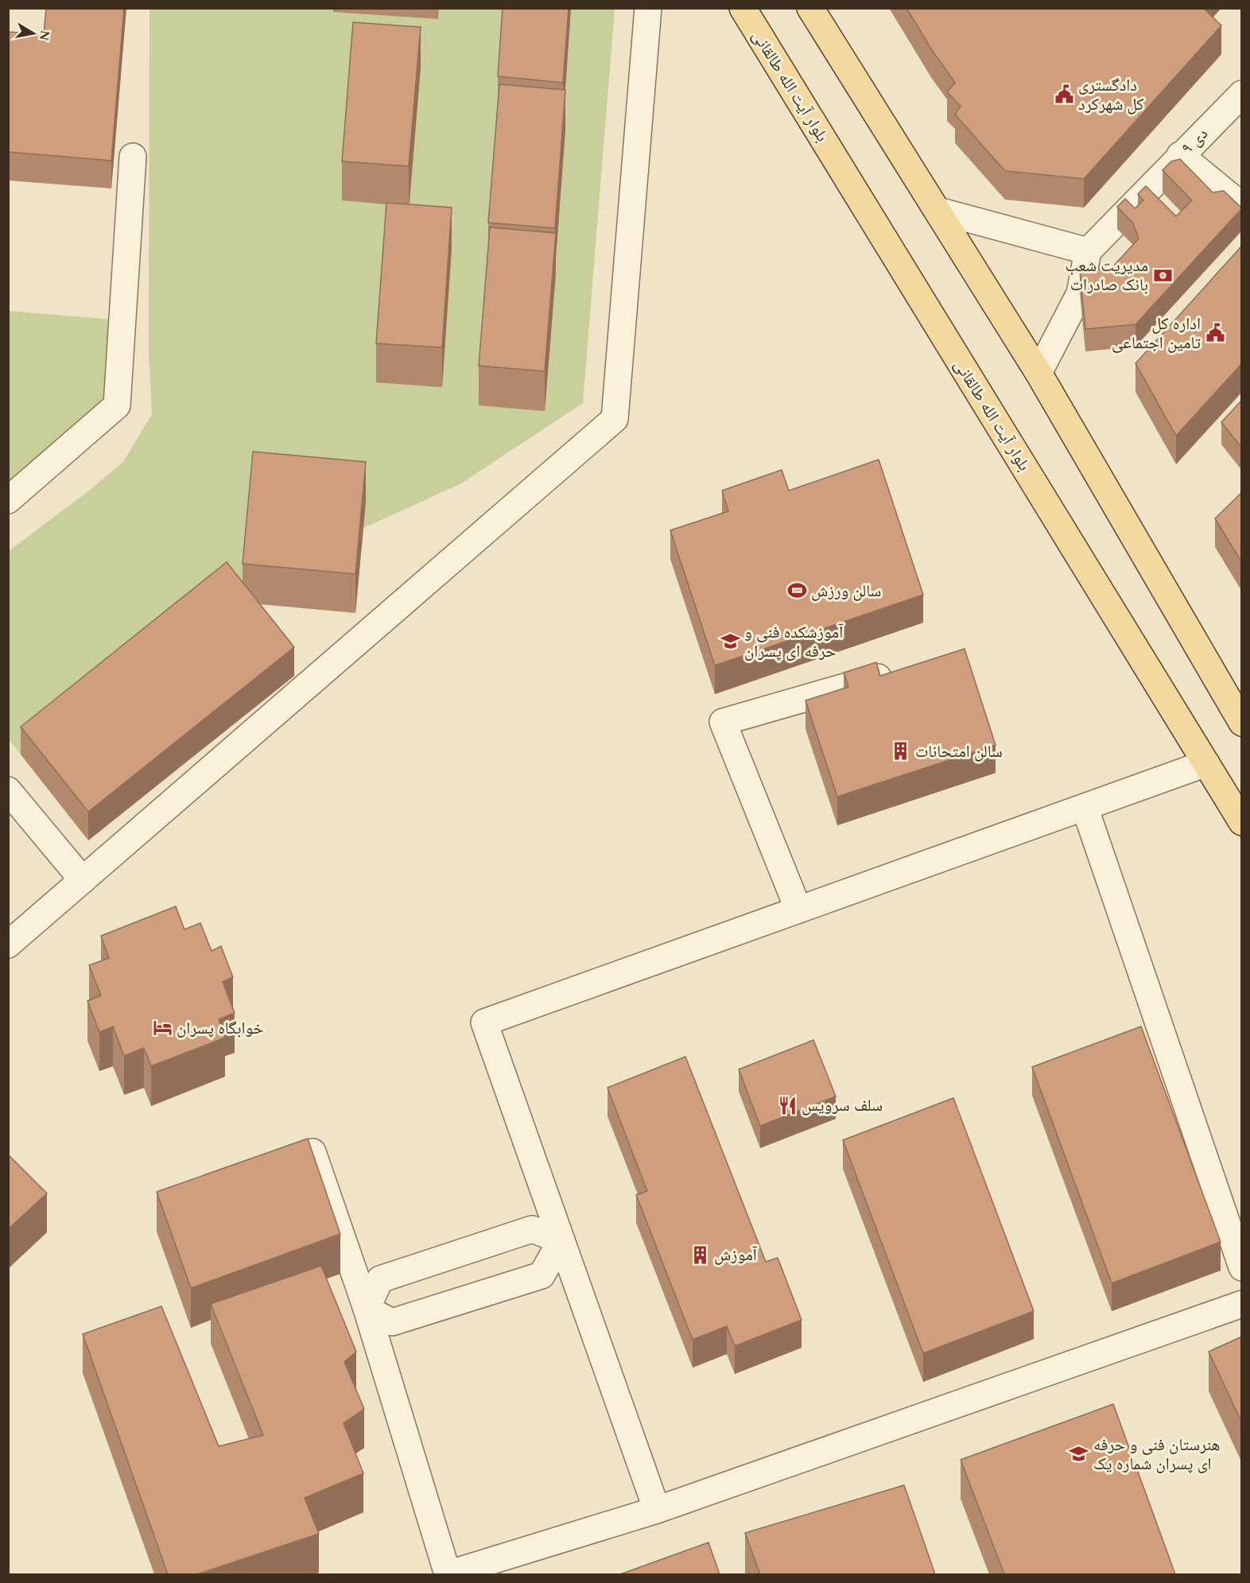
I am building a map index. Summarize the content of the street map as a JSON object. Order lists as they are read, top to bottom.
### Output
{
  "streets": {
    "main road": ["بلوار آیت الله طالقانی"],
    "street": ["۹ دی"]
  },
  "places": {
    "public building": ["دادگستری کل شهرکرد", "اداره کل تامین اجتماعی"],
    "bank": ["مدیریت شعب بانک صادرات"],
    "sports": ["سالن ورزش"],
    "school or university": ["آموزشکده فنی و حرفه ای پسران", "هنرستان فنی و حرفه ای پسران شماره یک"],
    "building": ["سالن امتحانات", "آموزش"],
    "hotel": ["خوابگاه پسران"],
    "restaurant": ["سلف سرویس"]
  },
  "north": "right"
}
